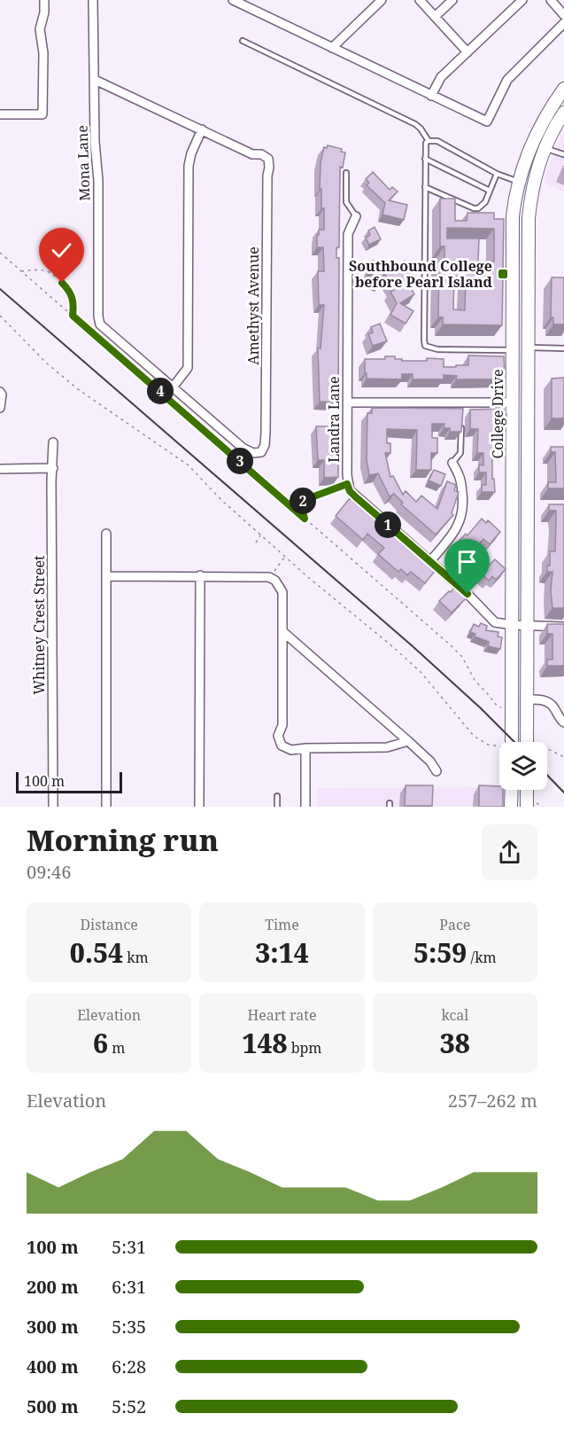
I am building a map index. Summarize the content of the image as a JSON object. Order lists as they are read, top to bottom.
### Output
{
  "streets": {
    "main road": ["College Drive"],
    "street": [
      "Mona Lane",
      "Amethyst Avenue",
      "Landra Lane",
      "Whitney Crest Street"
    ]
  },
  "crossings": [
    ["Mona Lane", "Amethyst Avenue"]
  ],
  "places": {
    "transit": ["Southbound College before Pearl Island"]
  },
  "scale_bar": "100 m",
  "page": {
    "pins": [
      "4",
      "3",
      "2",
      "1"
    ],
    "scale": "100 m",
    "heading": ["Morning run", "09:46"],
    "stats": [
      ["Distance", "0.54 km"],
      ["Time", "3:14"],
      ["Pace", "5:59 /km"],
      ["Elevation", "6 m"],
      ["Heart rate", "148 bpm"],
      ["kcal", "38"]
    ],
    "chart": ["Elevation", "257–262 m"],
    "list": [
      {
        "name": "100 m",
        "note": "5:31"
      },
      {
        "name": "200 m",
        "note": "6:31"
      },
      {
        "name": "300 m",
        "note": "5:35"
      },
      {
        "name": "400 m",
        "note": "6:28"
      },
      {
        "name": "500 m",
        "note": "5:52"
      }
    ]
  }
}
